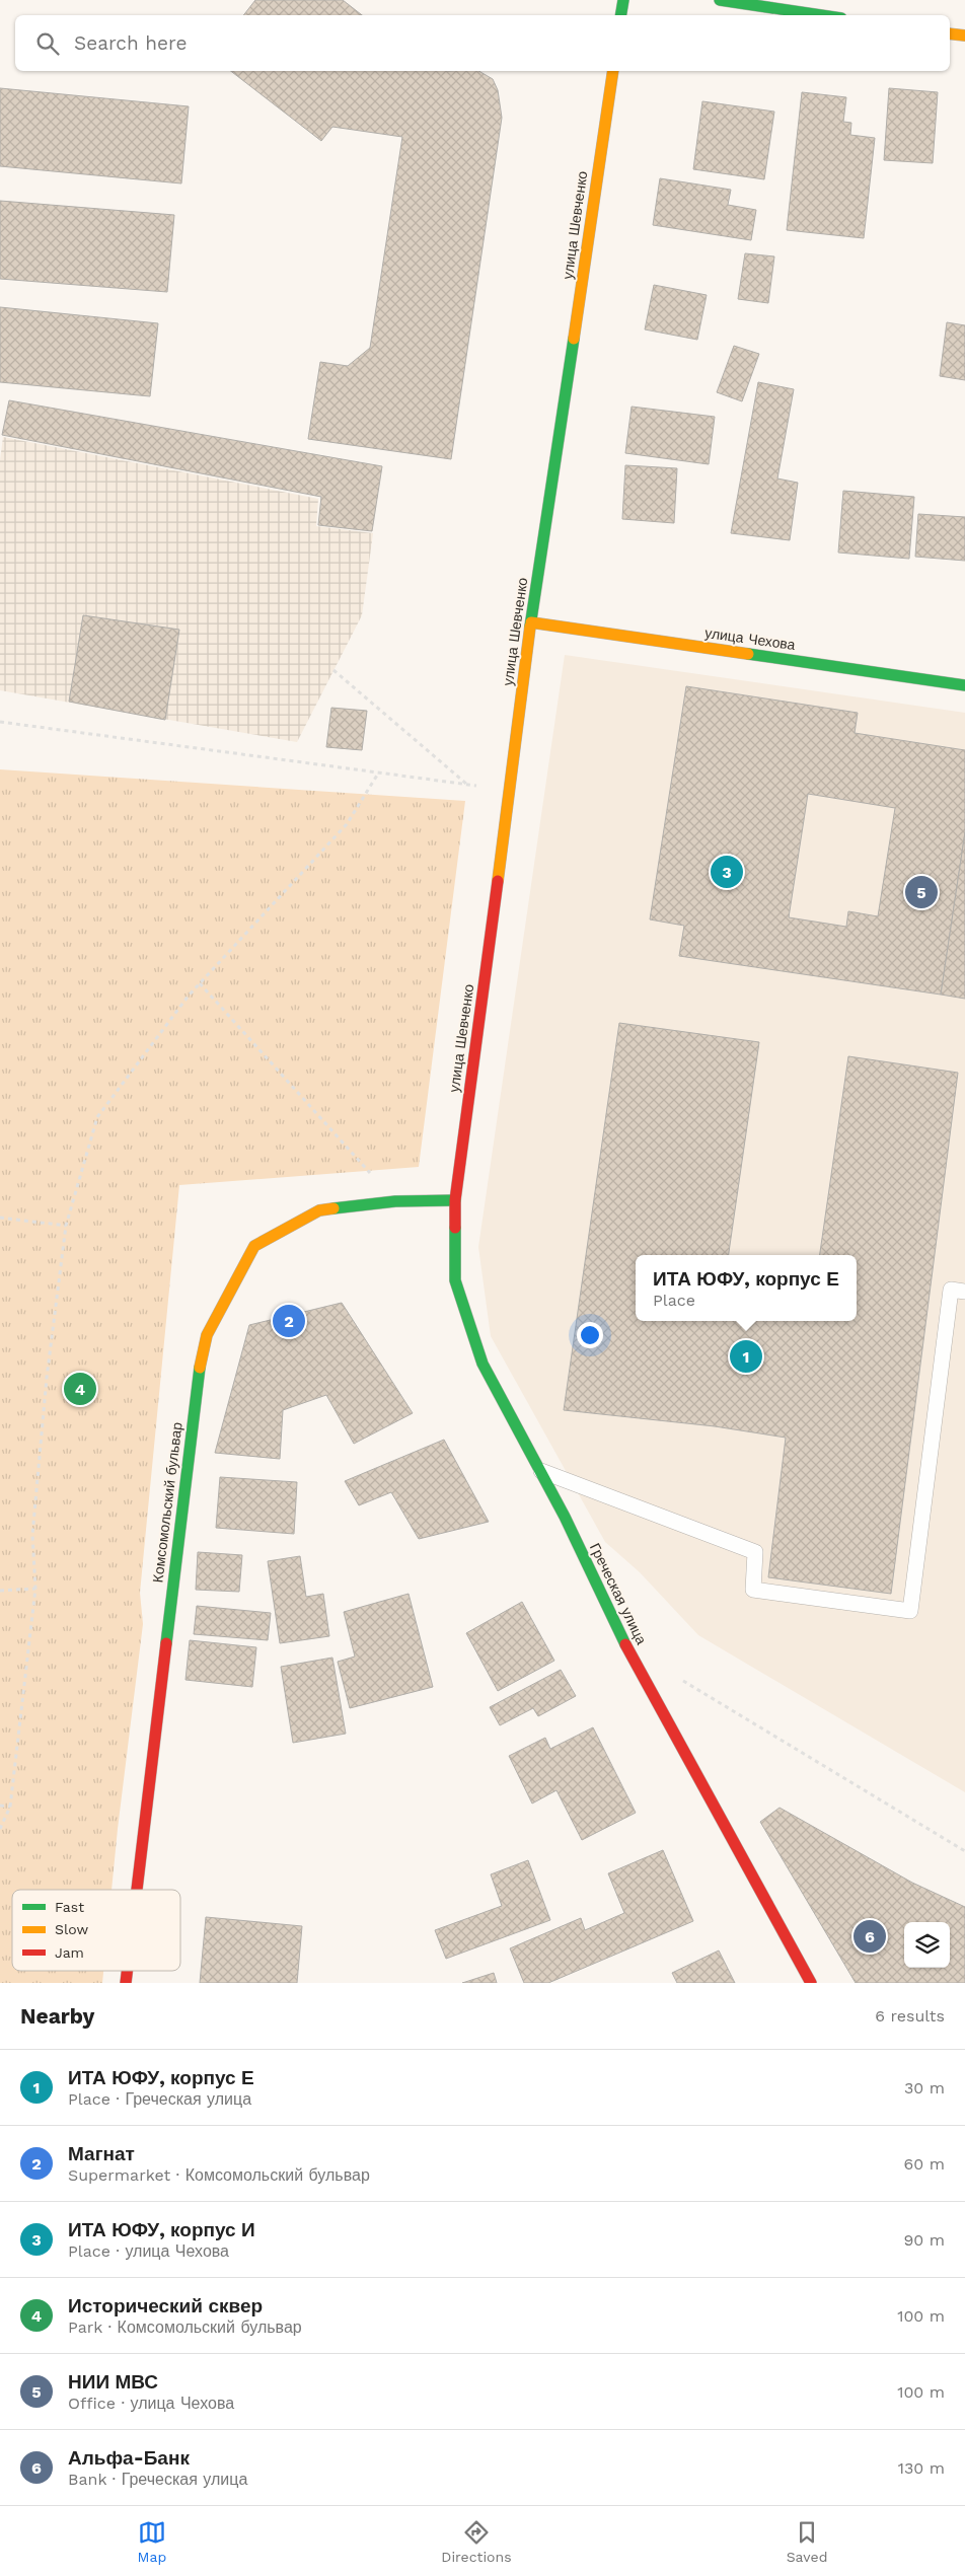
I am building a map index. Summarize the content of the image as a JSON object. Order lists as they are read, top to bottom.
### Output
{
  "streets": {
    "main road": [
      "улица Шевченко",
      "улица Чехова",
      "Комсомольский бульвар",
      "Греческая улица"
    ]
  },
  "crossings": [
    ["улица Шевченко", "улица Чехова"],
    ["улица Шевченко", "Комсомольский бульвар"],
    ["улица Шевченко", "Греческая улица"],
    ["Комсомольский бульвар", "Греческая улица"]
  ],
  "legend": ["Fast", "Slow", "Jam"],
  "page": {
    "search": "Search here",
    "pins": [
      "3",
      "5",
      "2",
      "1",
      "4",
      "6"
    ],
    "popup": ["ИТА ЮФУ, корпус Е", "Place"],
    "heading": ["Nearby", "6 results"],
    "list": [
      {
        "mark": "1",
        "name": "ИТА ЮФУ, корпус Е",
        "note": "Place · Греческая улица",
        "value": "30 m"
      },
      {
        "mark": "2",
        "name": "Магнат",
        "note": "Supermarket · Комсомольский бульвар",
        "value": "60 m"
      },
      {
        "mark": "3",
        "name": "ИТА ЮФУ, корпус И",
        "note": "Place · улица Чехова",
        "value": "90 m"
      },
      {
        "mark": "4",
        "name": "Исторический сквер",
        "note": "Park · Комсомольский бульвар",
        "value": "100 m"
      },
      {
        "mark": "5",
        "name": "НИИ МВС",
        "note": "Office · улица Чехова",
        "value": "100 m"
      },
      {
        "mark": "6",
        "name": "Альфа-Банк",
        "note": "Bank · Греческая улица",
        "value": "130 m"
      }
    ],
    "nav": ["Map", "Directions", "Saved"]
  }
}
